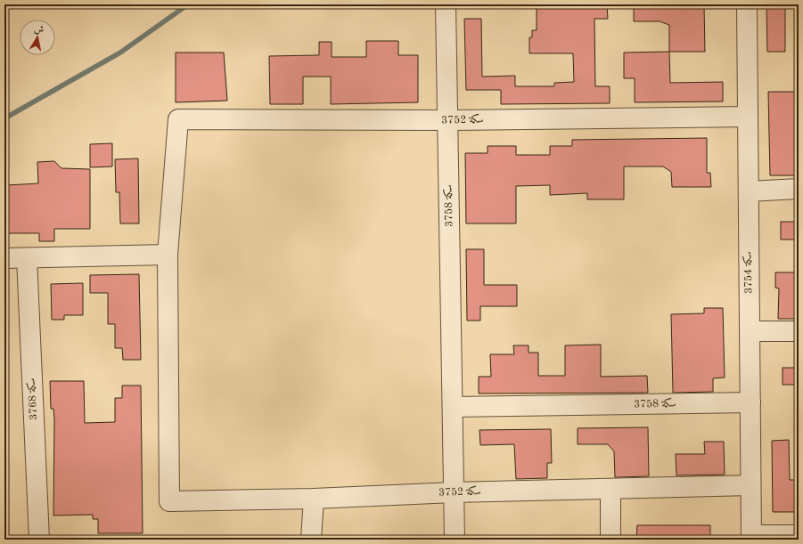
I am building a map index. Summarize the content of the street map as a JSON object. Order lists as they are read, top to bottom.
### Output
{
  "streets": {
    "street": [
      "سكة 3752",
      "سكة 3758",
      "سكة 3754",
      "سكة 3768"
    ]
  },
  "crossings": [
    ["سكة 3752", "سكة 3758"],
    ["سكة 3752", "سكة 3754"],
    ["سكة 3758", "سكة 3754"]
  ],
  "north": "top"
}
